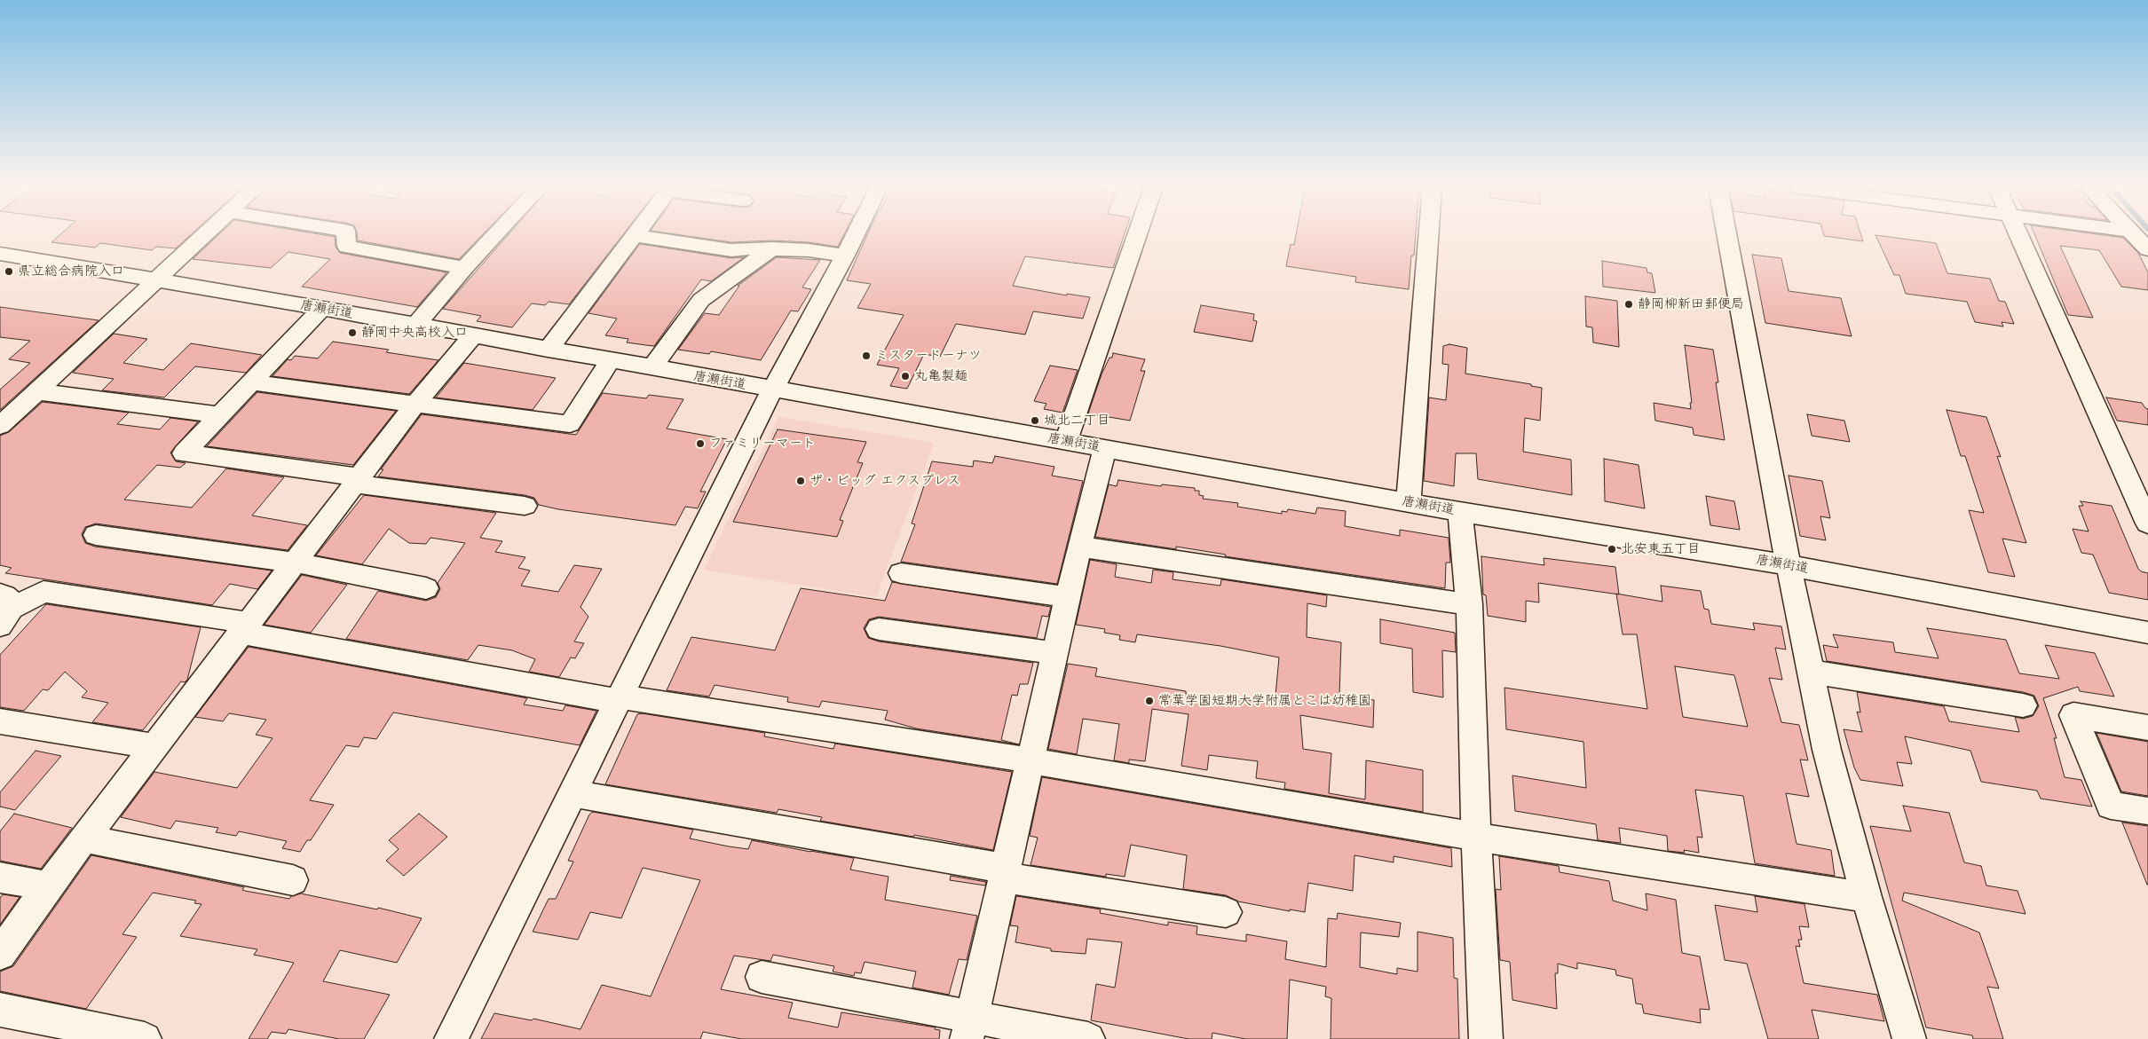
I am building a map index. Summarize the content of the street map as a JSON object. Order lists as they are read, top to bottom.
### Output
{
  "streets": {
    "street": ["唐瀬街道"]
  },
  "places": [
    "県立総合病院入口",
    "静岡柳新田郵便局",
    "静岡中央高校入口",
    "ミスタードーナツ",
    "丸亀製麺",
    "城北二丁目",
    "ファミリーマート",
    "ザ・ビッグ エクスプレス",
    "北安東五丁目",
    "常葉学園短期大学附属とこは幼稚園"
  ]
}
